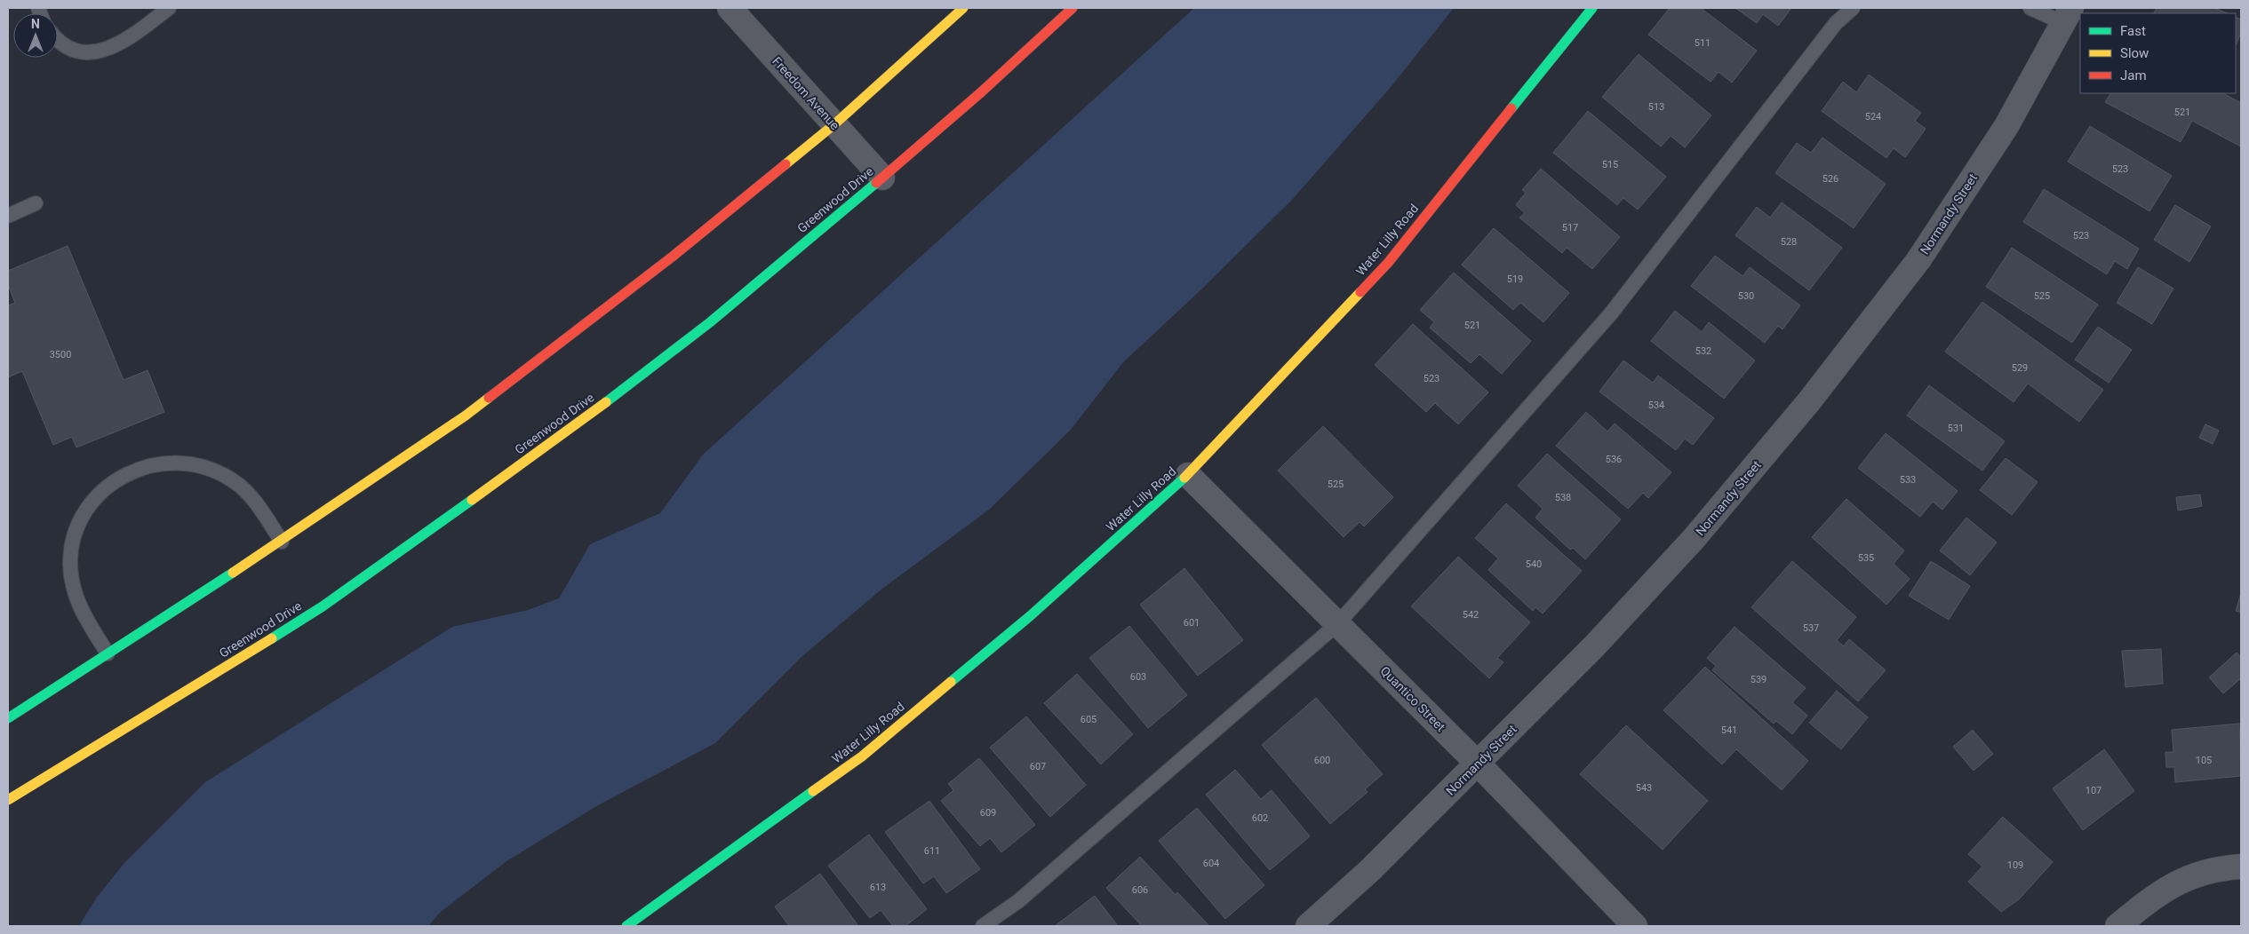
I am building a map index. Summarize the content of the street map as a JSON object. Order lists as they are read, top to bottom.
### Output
{
  "streets": {
    "street": [
      "Freedom Avenue",
      "Greenwood Drive",
      "Normandy Street",
      "Water Lilly Road",
      "Quantico Street"
    ]
  },
  "crossings": [
    ["Freedom Avenue", "Greenwood Drive"],
    ["Normandy Street", "Quantico Street"],
    ["Water Lilly Road", "Quantico Street"]
  ],
  "house_numbers": [
    "511",
    "513",
    "521",
    "524",
    "515",
    "523",
    "526",
    "517",
    "523",
    "528",
    "519",
    "530",
    "525",
    "521",
    "532",
    "3500",
    "529",
    "523",
    "534",
    "531",
    "536",
    "533",
    "525",
    "538",
    "535",
    "540",
    "542",
    "601",
    "537",
    "603",
    "539",
    "605",
    "541",
    "600",
    "105",
    "607",
    "543",
    "107",
    "609",
    "602",
    "611",
    "604",
    "109",
    "613",
    "606"
  ],
  "legend": ["Fast", "Slow", "Jam"],
  "north": "top"
}
